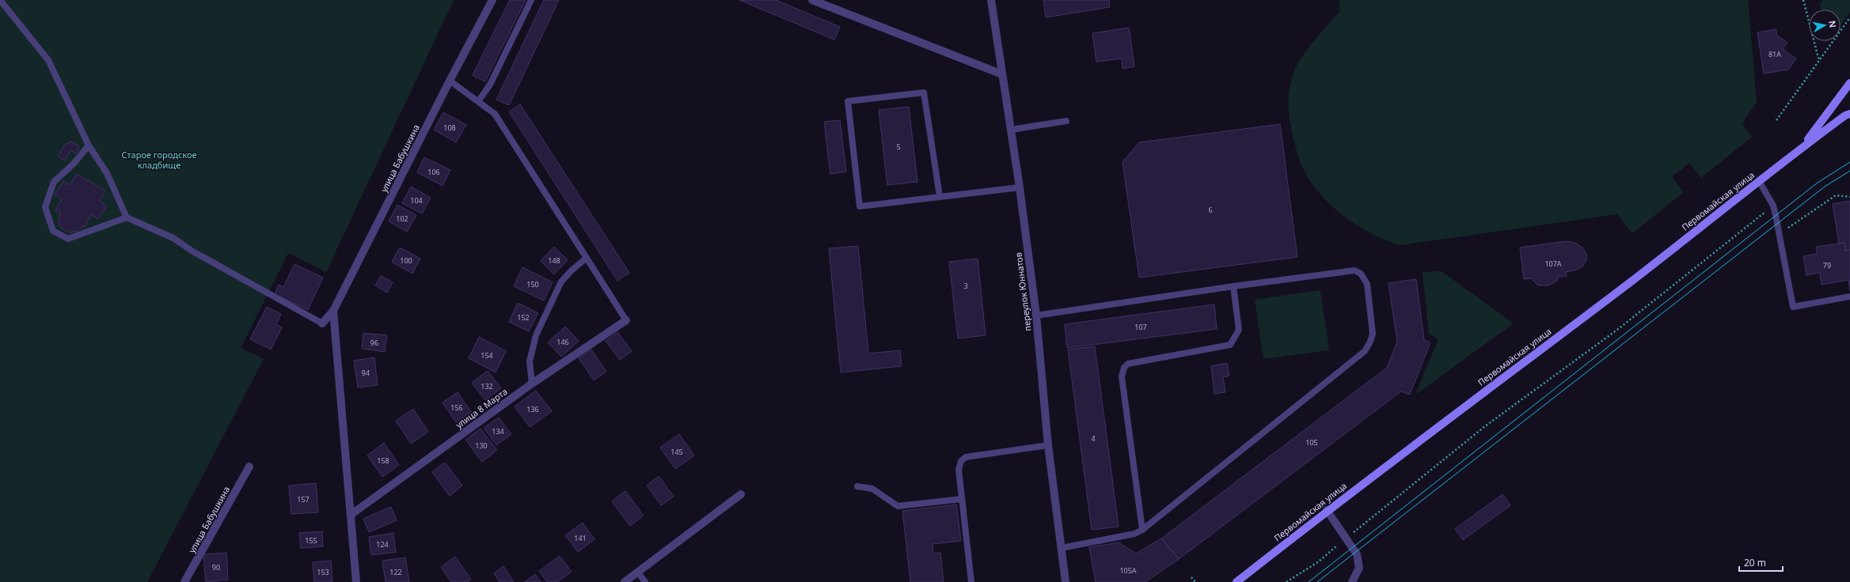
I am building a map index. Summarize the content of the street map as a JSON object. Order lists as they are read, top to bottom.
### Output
{
  "streets": {
    "main road": ["Первомайская улица"],
    "street": ["улица Бабушкина", "переулок Юннатов", "улица 8 Марта"]
  },
  "parks": ["Старое городское кладбище"],
  "house_numbers": [
    "81А",
    "108",
    "5",
    "106",
    "104",
    "6",
    "102",
    "100",
    "148",
    "107А",
    "79",
    "150",
    "3",
    "152",
    "107",
    "146",
    "96",
    "154",
    "94",
    "132",
    "156",
    "136",
    "134",
    "4",
    "105",
    "130",
    "145",
    "158",
    "157",
    "141",
    "155",
    "124",
    "90",
    "105А",
    "153",
    "122"
  ],
  "scale_bar": "20 m",
  "north": "right"
}
